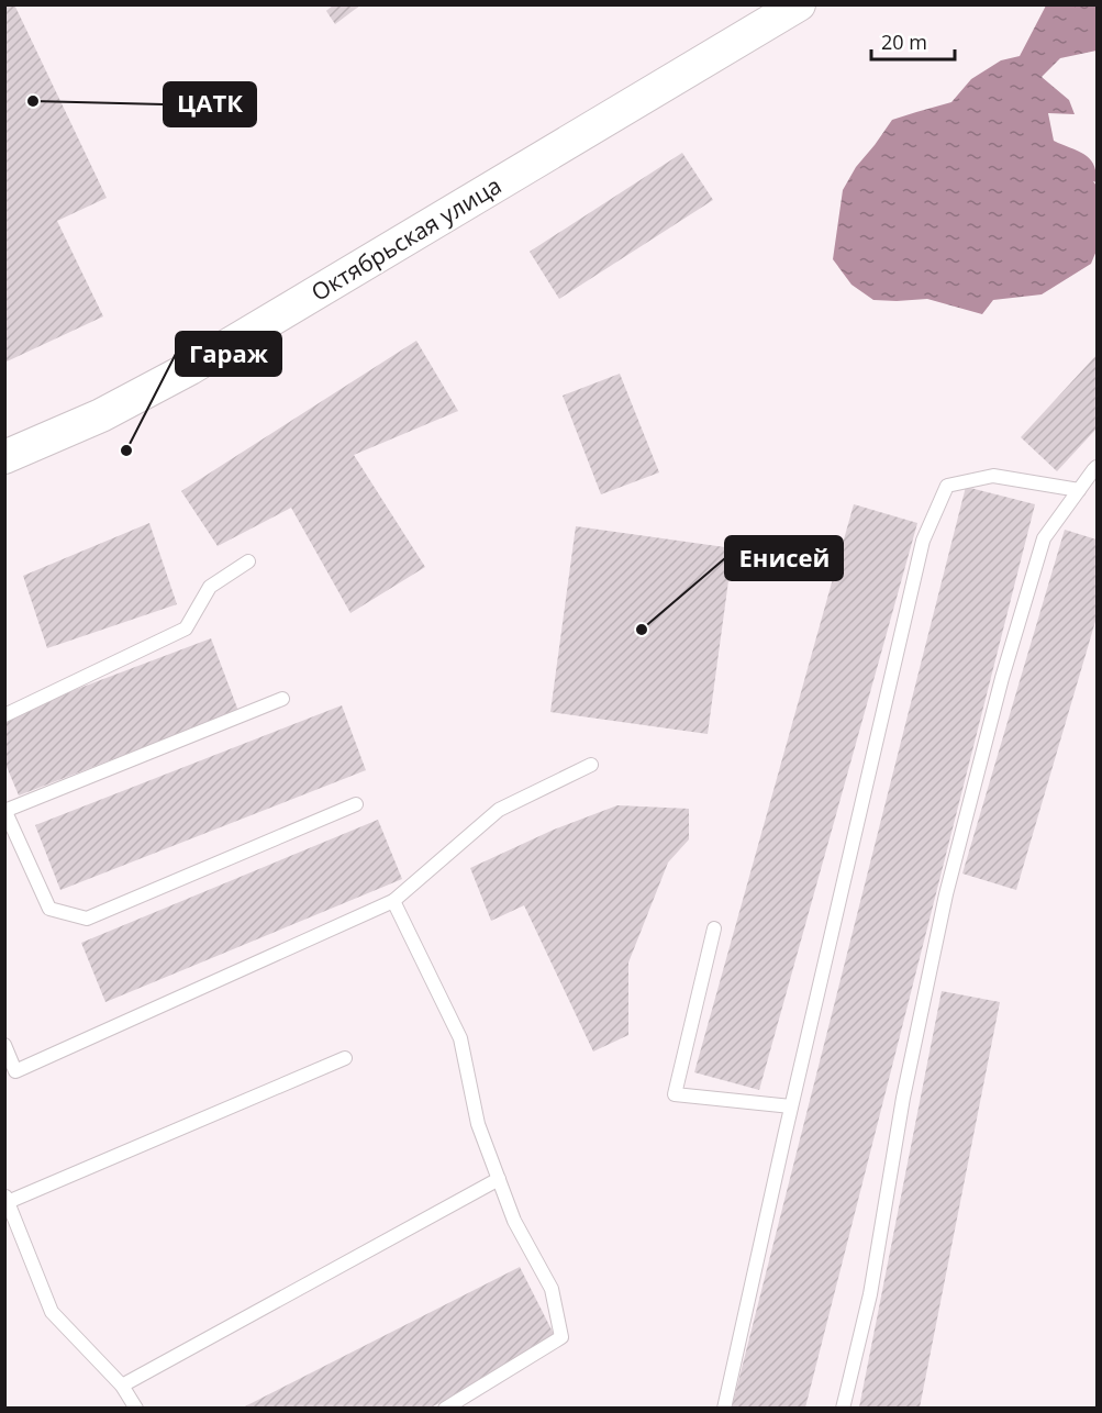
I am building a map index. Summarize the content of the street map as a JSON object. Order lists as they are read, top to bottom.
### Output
{
  "streets": {
    "street": ["Октябрьская улица"]
  },
  "places": ["ЦАТК", "Гараж", "Енисей"],
  "scale_bar": "20 m"
}
